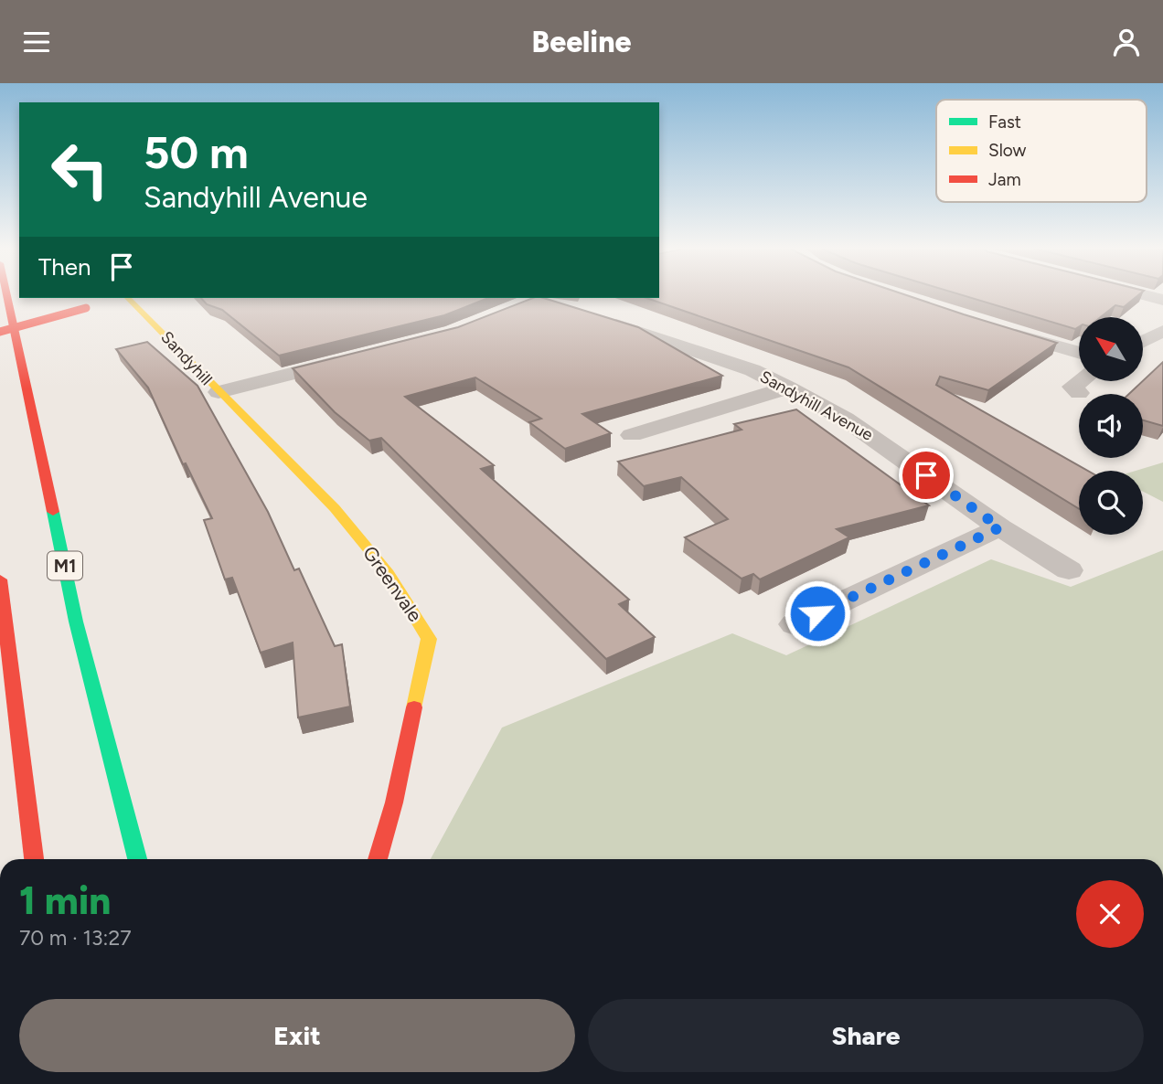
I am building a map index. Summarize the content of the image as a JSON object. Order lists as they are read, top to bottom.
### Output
{
  "streets": {
    "main road": ["Sandyhill", "M1", "Greenvale"],
    "street": ["Sandyhill Avenue"]
  },
  "crossings": [
    ["Sandyhill", "Greenvale"]
  ],
  "legend": ["Fast", "Slow", "Jam"],
  "north": "top left",
  "page": {
    "header": "Beeline",
    "turn": ["50 m", "Sandyhill Avenue"],
    "then": "Then",
    "heading": ["1 min", "70 m · 13:27"],
    "buttons": ["Exit", "Share"]
  }
}
